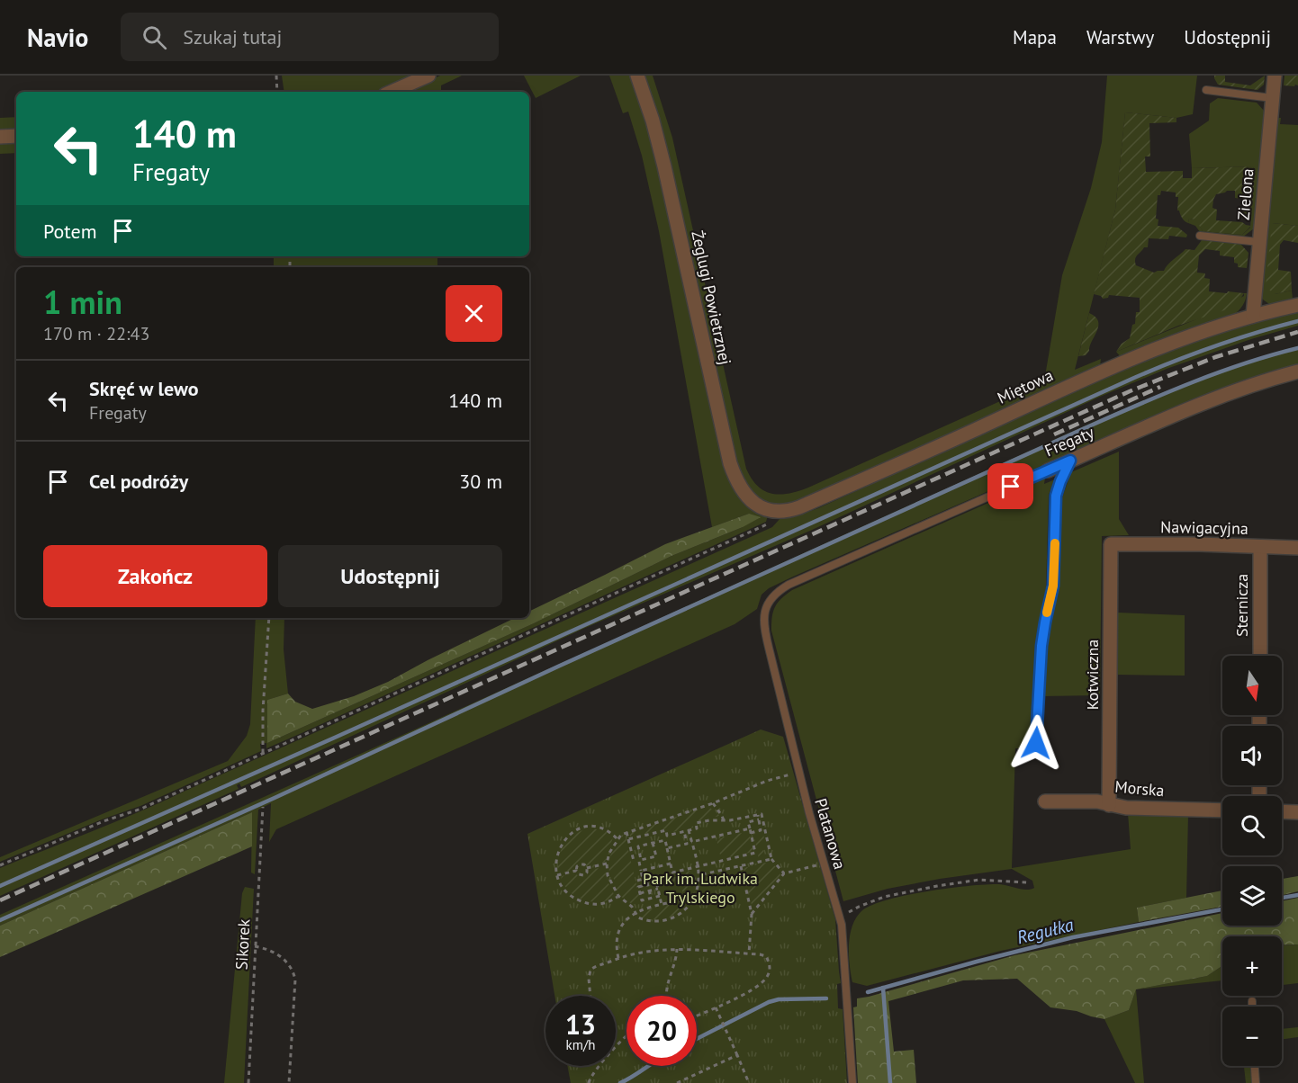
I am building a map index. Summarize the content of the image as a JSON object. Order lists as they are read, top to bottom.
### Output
{
  "streets": {
    "street": [
      "Zielona",
      "Żeglugi Powietrznej",
      "Miętowa",
      "Fregaty",
      "Nawigacyjna",
      "Sternicza",
      "Kotwiczna",
      "Morska"
    ],
    "lane": ["Platanowa"],
    "path": ["Sikorek"]
  },
  "crossings": [
    ["Zielona", "Miętowa"],
    ["Żeglugi Powietrznej", "Miętowa"],
    ["Fregaty", "Platanowa"],
    ["Nawigacyjna", "Sternicza"],
    ["Nawigacyjna", "Kotwiczna"],
    ["Kotwiczna", "Morska"]
  ],
  "water": ["Regułka"],
  "parks": ["Park im. Ludwika Trylskiego"],
  "north": "bottom",
  "page": {
    "header": "Navio",
    "search": "Szukaj tutaj",
    "nav": ["Mapa", "Warstwy", "Udostępnij"],
    "turn": ["140 m", "Fregaty"],
    "then": "Potem",
    "heading": ["1 min", "170 m · 22:43"],
    "list": [
      {
        "name": "Skręć w lewo",
        "note": "Fregaty",
        "value": "140 m"
      },
      {
        "name": "Cel podróży",
        "value": "30 m"
      }
    ],
    "buttons": ["Zakończ", "Udostępnij"],
    "map_buttons": ["+", "−"],
    "speed": "13 km/h",
    "limit": "20"
  }
}
